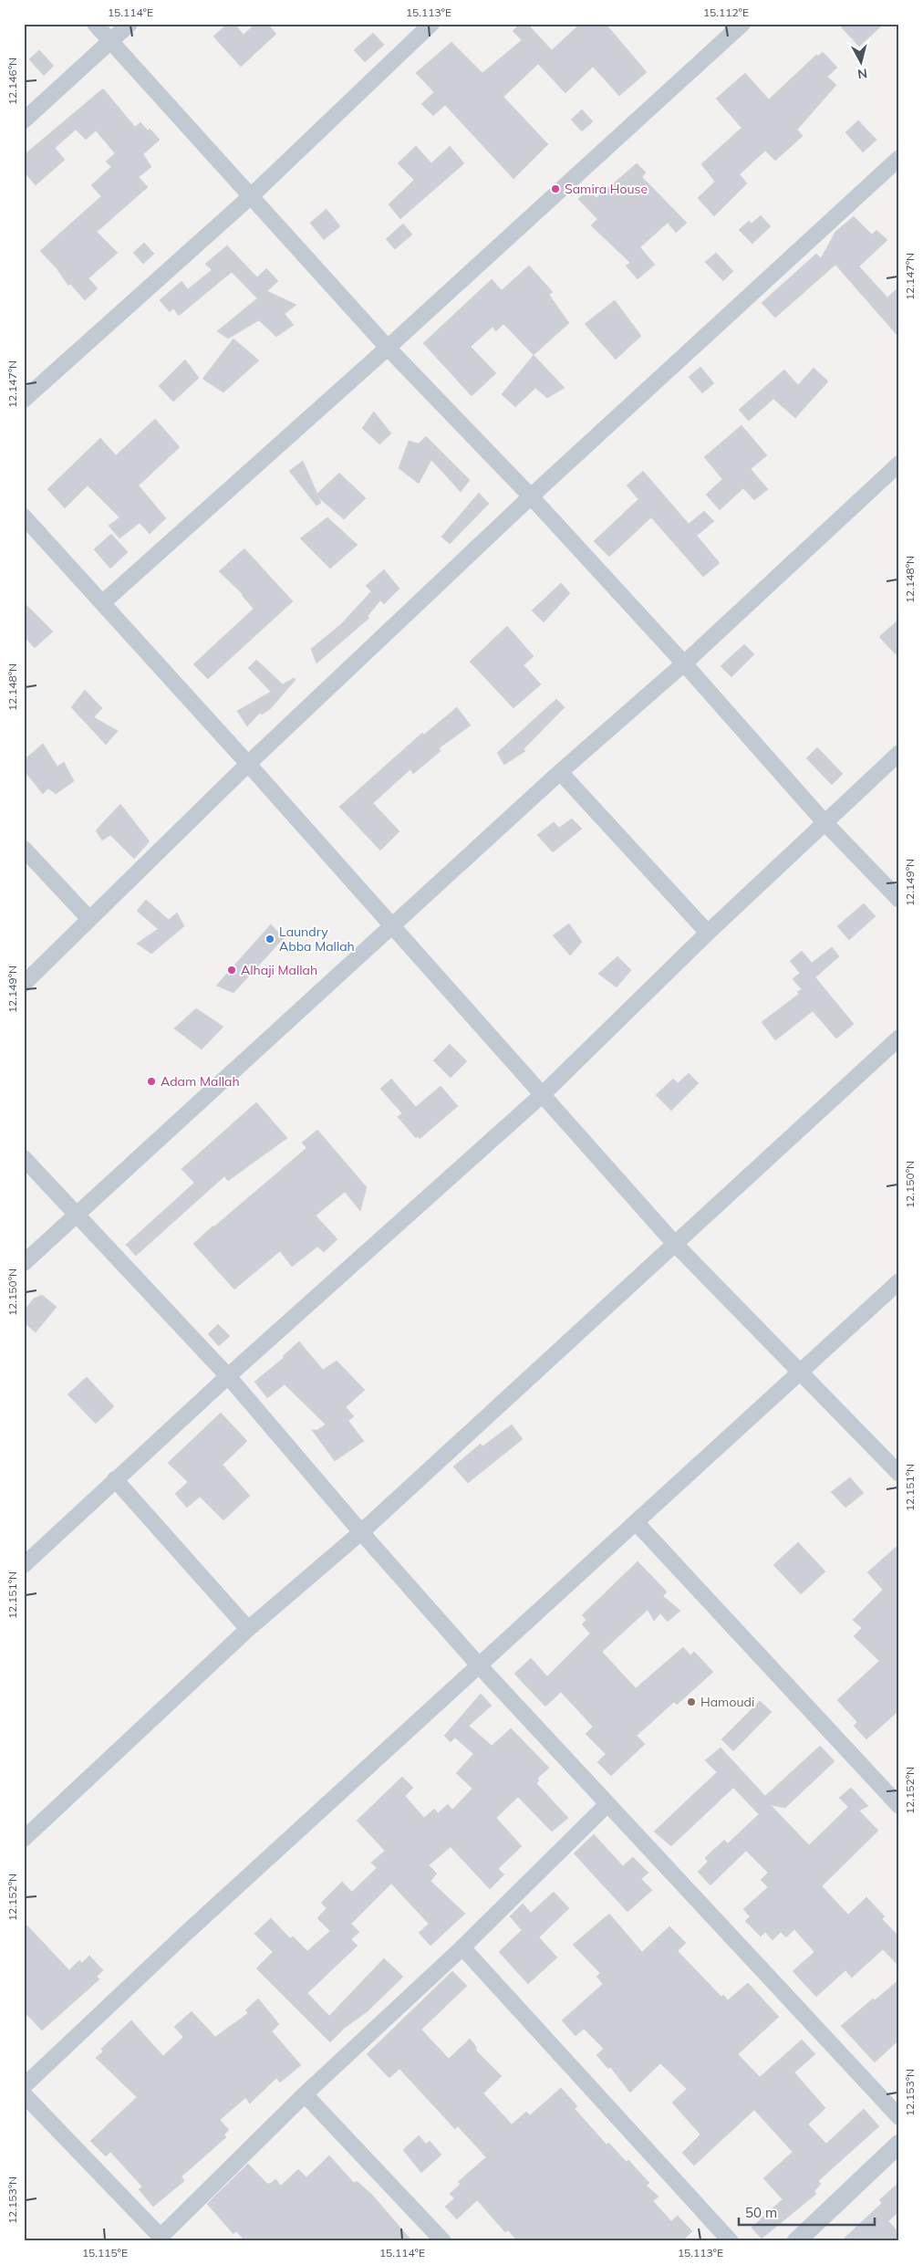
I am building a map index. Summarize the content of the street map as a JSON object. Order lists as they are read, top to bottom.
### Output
{
  "places": [
    "Samira House",
    "Laundry Abba Mallah",
    "Alhaji Mallah",
    "Adam Mallah",
    "Hamoudi"
  ],
  "scale_bar": "50 m",
  "north": "bottom",
  "coordinates": [
    "15.114°E",
    "15.113°E",
    "15.112°E",
    "12.146°N",
    "12.147°N",
    "12.148°N",
    "12.149°N",
    "12.150°N",
    "12.151°N",
    "12.152°N",
    "12.153°N",
    "15.115°E"
  ]
}
